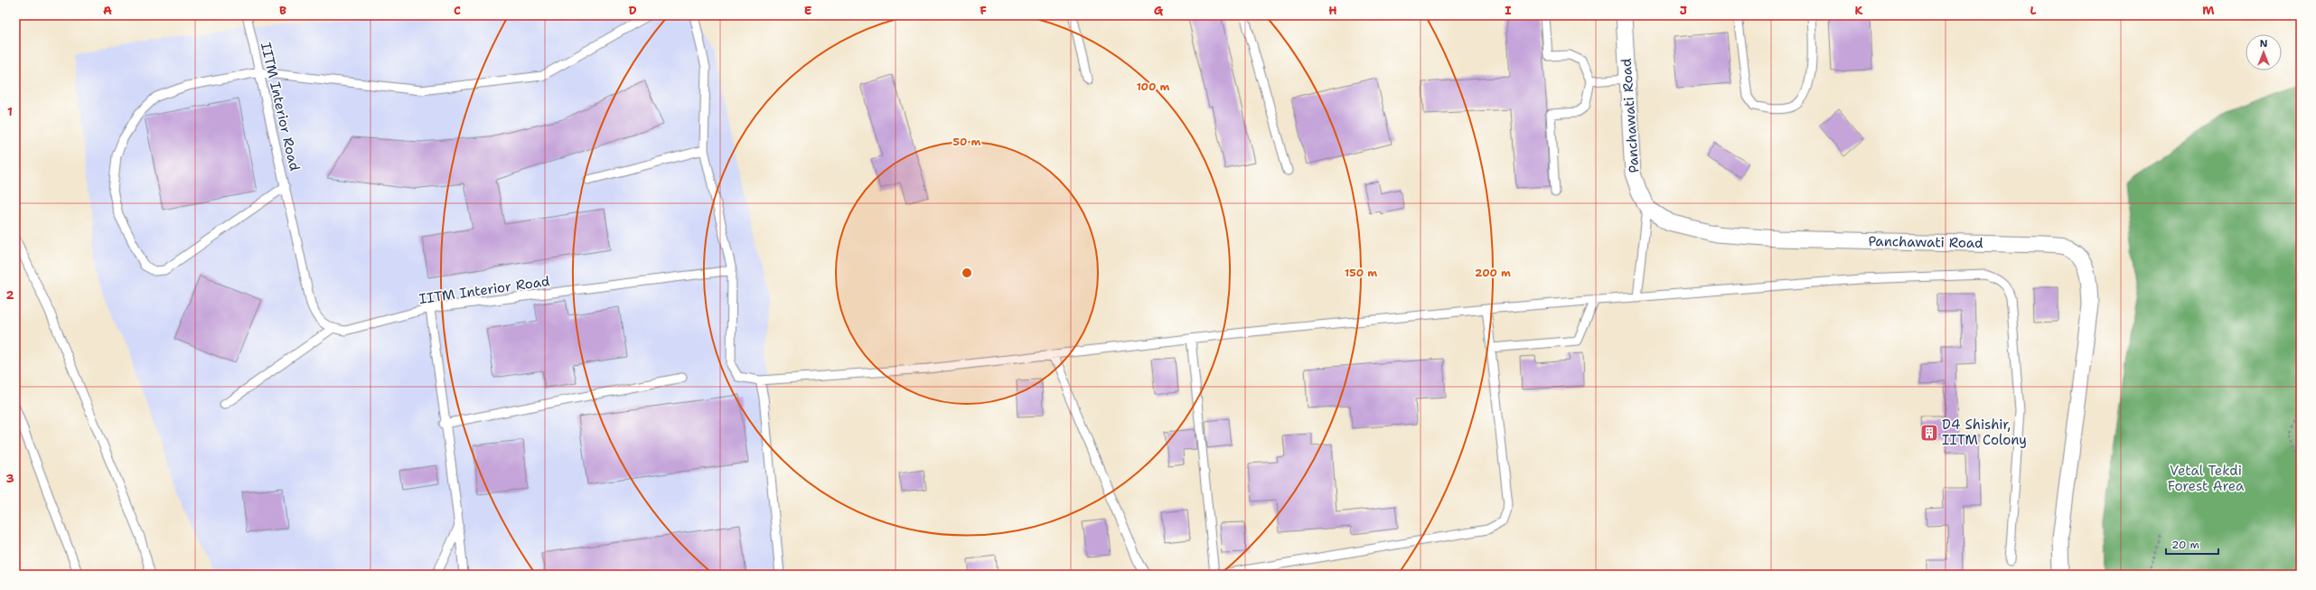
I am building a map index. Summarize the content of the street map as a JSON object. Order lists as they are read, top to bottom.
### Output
{
  "streets": {
    "street": ["Panchawati Road"],
    "lane": ["IITM Interior Road"]
  },
  "parks": ["Vetal Tekdi Forest Area"],
  "places": {
    "building": ["D4 Shishir, IITM Colony"]
  },
  "scale_bar": "20 m",
  "north": "top",
  "grid": {
    "columns": [
      "A",
      "B",
      "C",
      "D",
      "E",
      "F",
      "G",
      "H",
      "I",
      "J",
      "K",
      "L",
      "M"
    ],
    "rows": ["1", "2", "3"]
  },
  "rings": [
    "100 m",
    "50 m",
    "150 m",
    "200 m"
  ]
}
